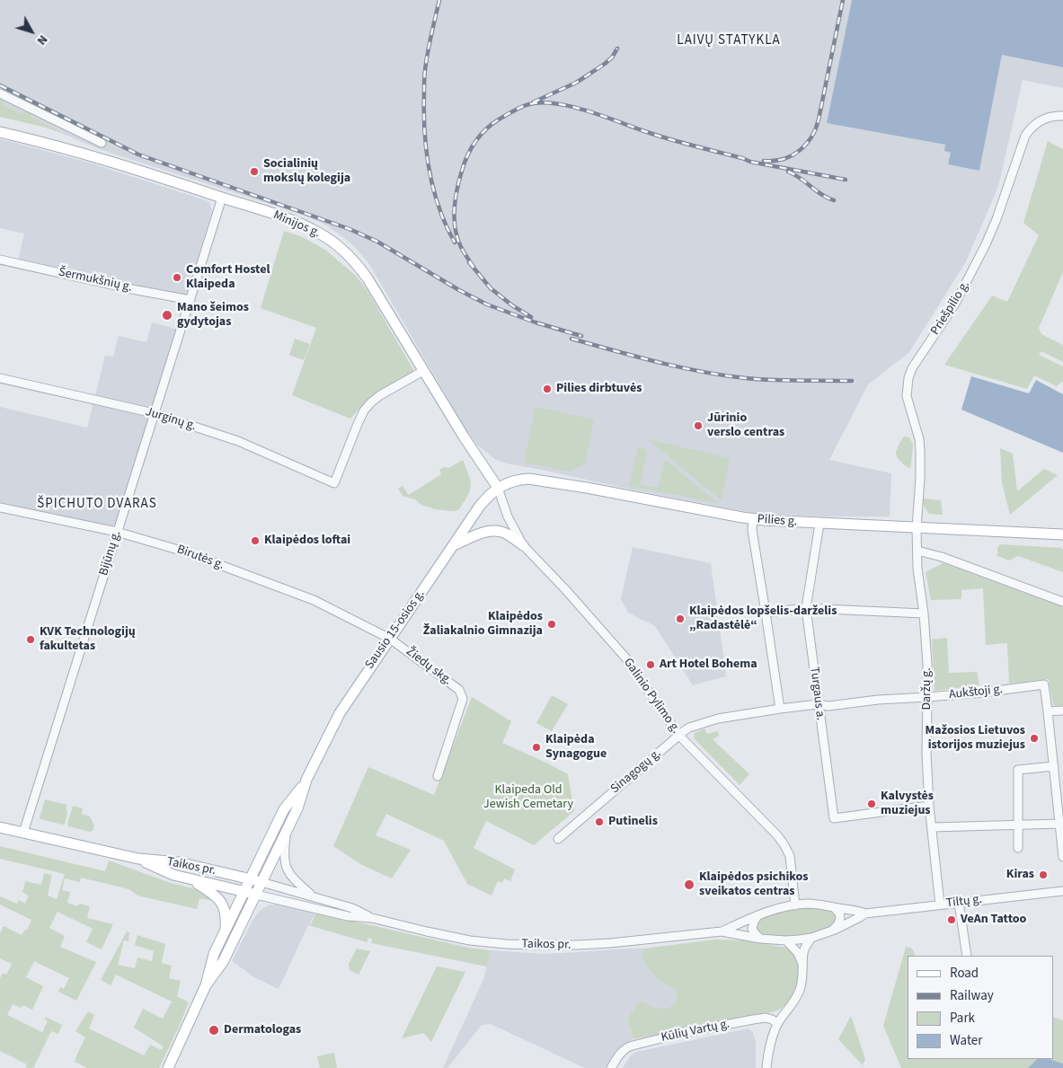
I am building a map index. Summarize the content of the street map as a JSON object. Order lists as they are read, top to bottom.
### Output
{
  "streets": {
    "main road": [
      "Minijos g.",
      "Pilies g.",
      "Sausio 15-osios g.",
      "Taikos pr."
    ],
    "street": [
      "Šermukšnių g.",
      "Priešpilio g.",
      "Jurginų g.",
      "Bijūnų g.",
      "Birutės g.",
      "Žiedų skg.",
      "Daržų g.",
      "Aukštoji g.",
      "Turgaus a.",
      "Galinio Pylimo g.",
      "Sinagogų g.",
      "Tiltų g.",
      "Kūlių Vartų g."
    ]
  },
  "crossings": [
    ["Minijos g.", "Jurginų g."],
    ["Minijos g.", "Pilies g."],
    ["Minijos g.", "Bijūnų g."],
    ["Minijos g.", "Sausio 15-osios g."],
    ["Minijos g.", "Galinio Pylimo g."],
    ["Šermukšnių g.", "Bijūnų g."],
    ["Priešpilio g.", "Pilies g."],
    ["Priešpilio g.", "Daržų g."],
    ["Jurginų g.", "Bijūnų g."],
    ["Pilies g.", "Sausio 15-osios g."],
    ["Pilies g.", "Daržų g."],
    ["Pilies g.", "Turgaus a."],
    ["Pilies g.", "Galinio Pylimo g."],
    ["Bijūnų g.", "Birutės g."],
    ["Bijūnų g.", "Taikos pr."],
    ["Birutės g.", "Sausio 15-osios g."],
    ["Birutės g.", "Žiedų skg."],
    ["Sausio 15-osios g.", "Žiedų skg."],
    ["Sausio 15-osios g.", "Galinio Pylimo g."],
    ["Sausio 15-osios g.", "Taikos pr."],
    ["Daržų g.", "Aukštoji g."],
    ["Daržų g.", "Turgaus a."],
    ["Daržų g.", "Tiltų g."],
    ["Aukštoji g.", "Sinagogų g."],
    ["Turgaus a.", "Sinagogų g."],
    ["Galinio Pylimo g.", "Sinagogų g."],
    ["Galinio Pylimo g.", "Taikos pr."],
    ["Galinio Pylimo g.", "Tiltų g."],
    ["Taikos pr.", "Tiltų g."]
  ],
  "districts": ["LAIVŲ STATYKLA", "ŠPICHUTO DVARAS"],
  "parks": ["Klaipeda Old Jewish Cemetary"],
  "places": [
    "Socialinių mokslų kolegija",
    "Comfort Hostel Klaipeda",
    "Mano šeimos gydytojas",
    "Pilies dirbtuvės",
    "Jūrinio verslo centras",
    "Klaipėdos loftai",
    "Klaipėdos lopšelis-darželis „Radastėlė“",
    "Klaipėdos Žaliakalnio Gimnazija",
    "KVK Technologijų fakultetas",
    "Art Hotel Bohema",
    "Mažosios Lietuvos istorijos muziejus",
    "Klaipėda Synagogue",
    "Kalvystės muziejus",
    "Putinelis",
    "Kiras",
    "Klaipėdos psichikos sveikatos centras",
    "VeAn Tattoo",
    "Dermatologas"
  ],
  "legend": [
    "Road",
    "Railway",
    "Park",
    "Water"
  ],
  "north": "bottom right"
}
